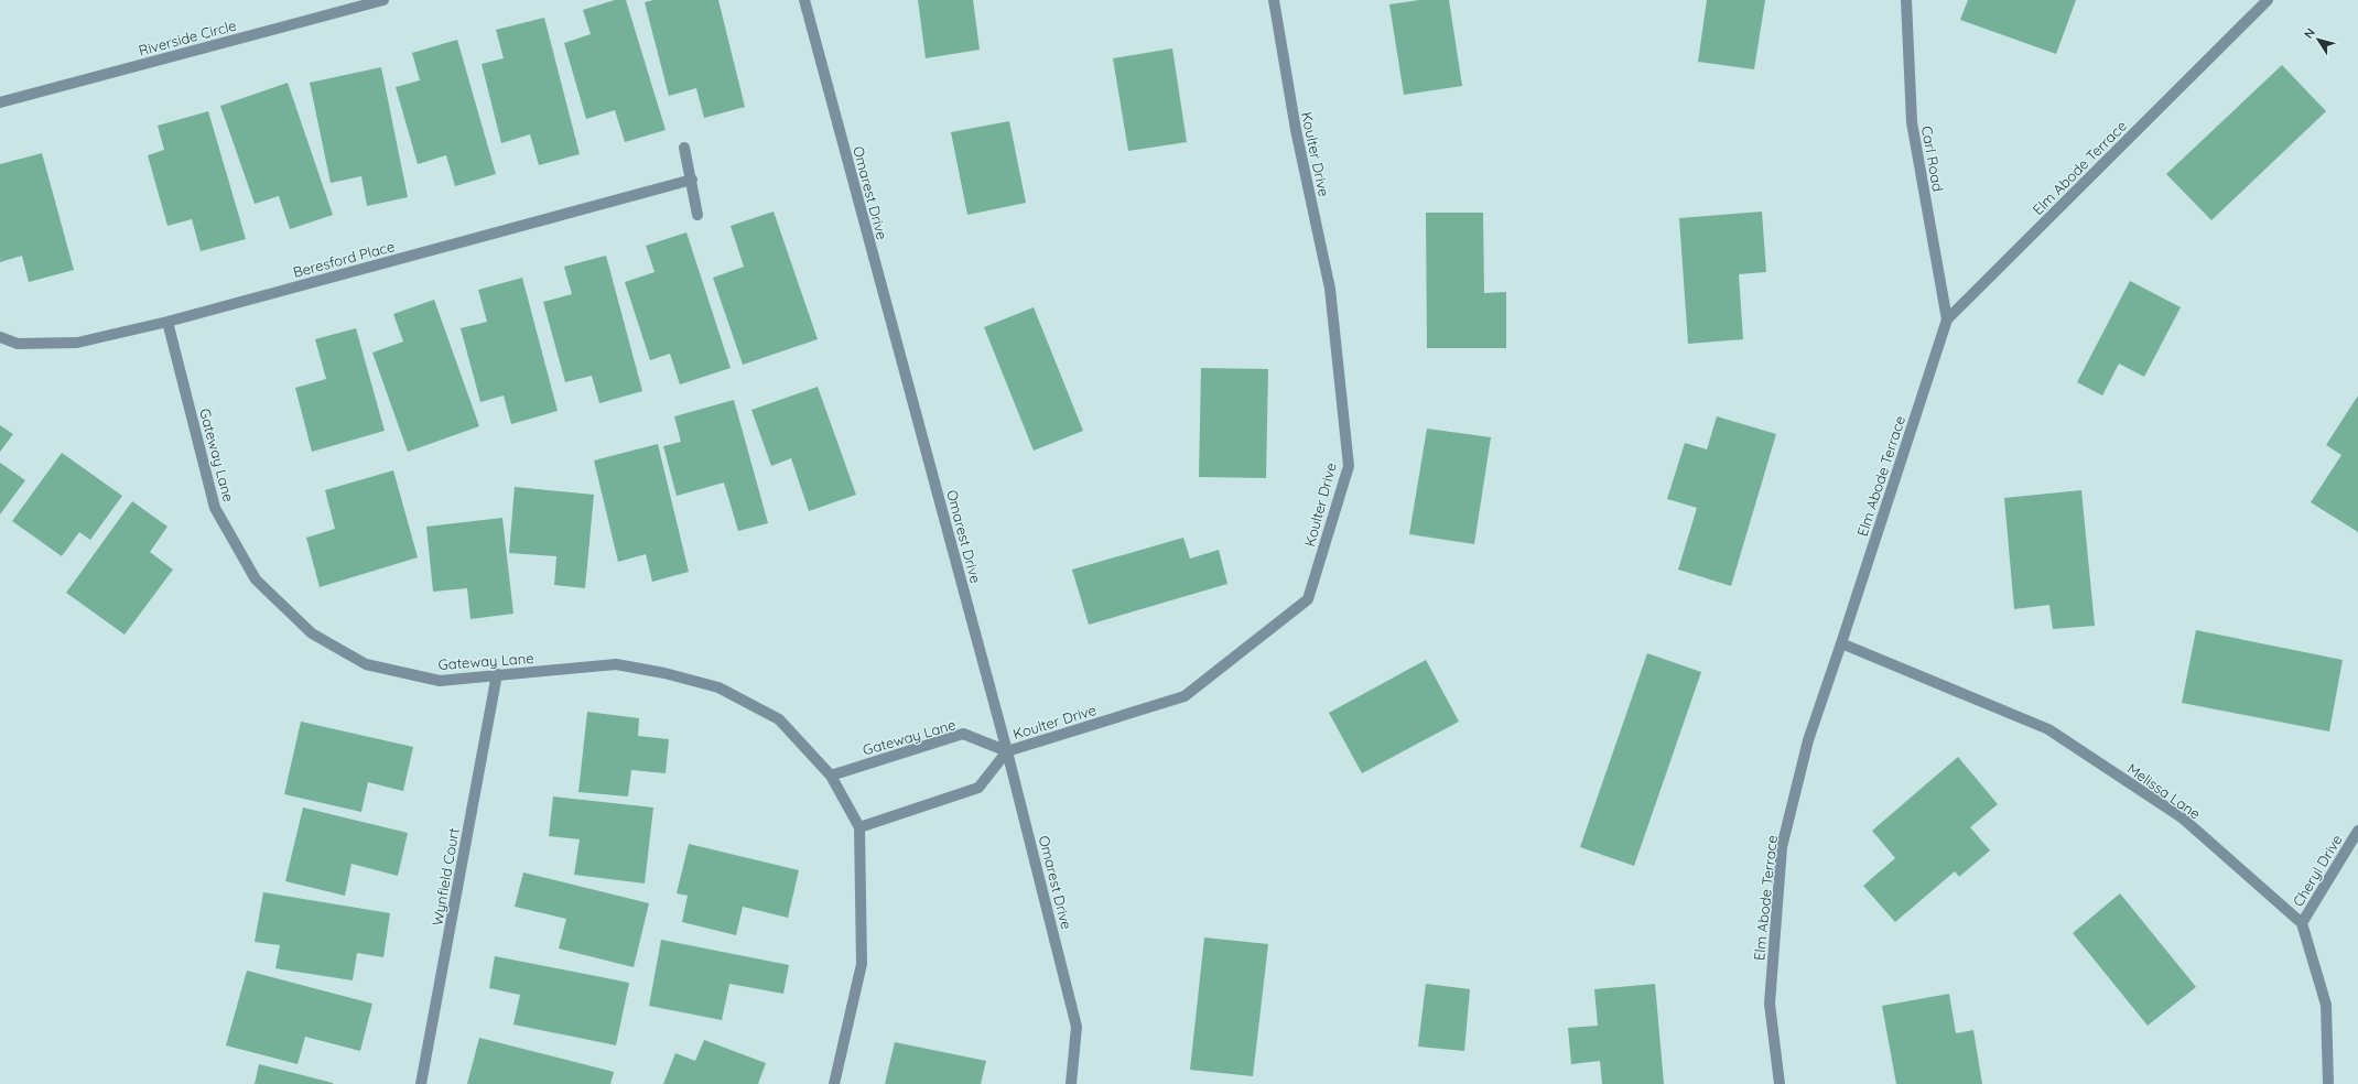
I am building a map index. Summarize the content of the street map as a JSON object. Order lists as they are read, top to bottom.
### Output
{
  "streets": {
    "street": [
      "Riverside Circle",
      "Koulter Drive",
      "Carl Road",
      "Elm Abode Terrace",
      "Omarest Drive",
      "Beresford Place",
      "Gateway Lane",
      "Melissa Lane",
      "Cheryl Drive",
      "Wynfield Court"
    ]
  },
  "crossings": [
    ["Koulter Drive", "Omarest Drive"],
    ["Koulter Drive", "Gateway Lane"],
    ["Carl Road", "Elm Abode Terrace"],
    ["Elm Abode Terrace", "Melissa Lane"],
    ["Omarest Drive", "Gateway Lane"],
    ["Beresford Place", "Gateway Lane"],
    ["Gateway Lane", "Wynfield Court"],
    ["Melissa Lane", "Cheryl Drive"]
  ],
  "north": "top left"
}
